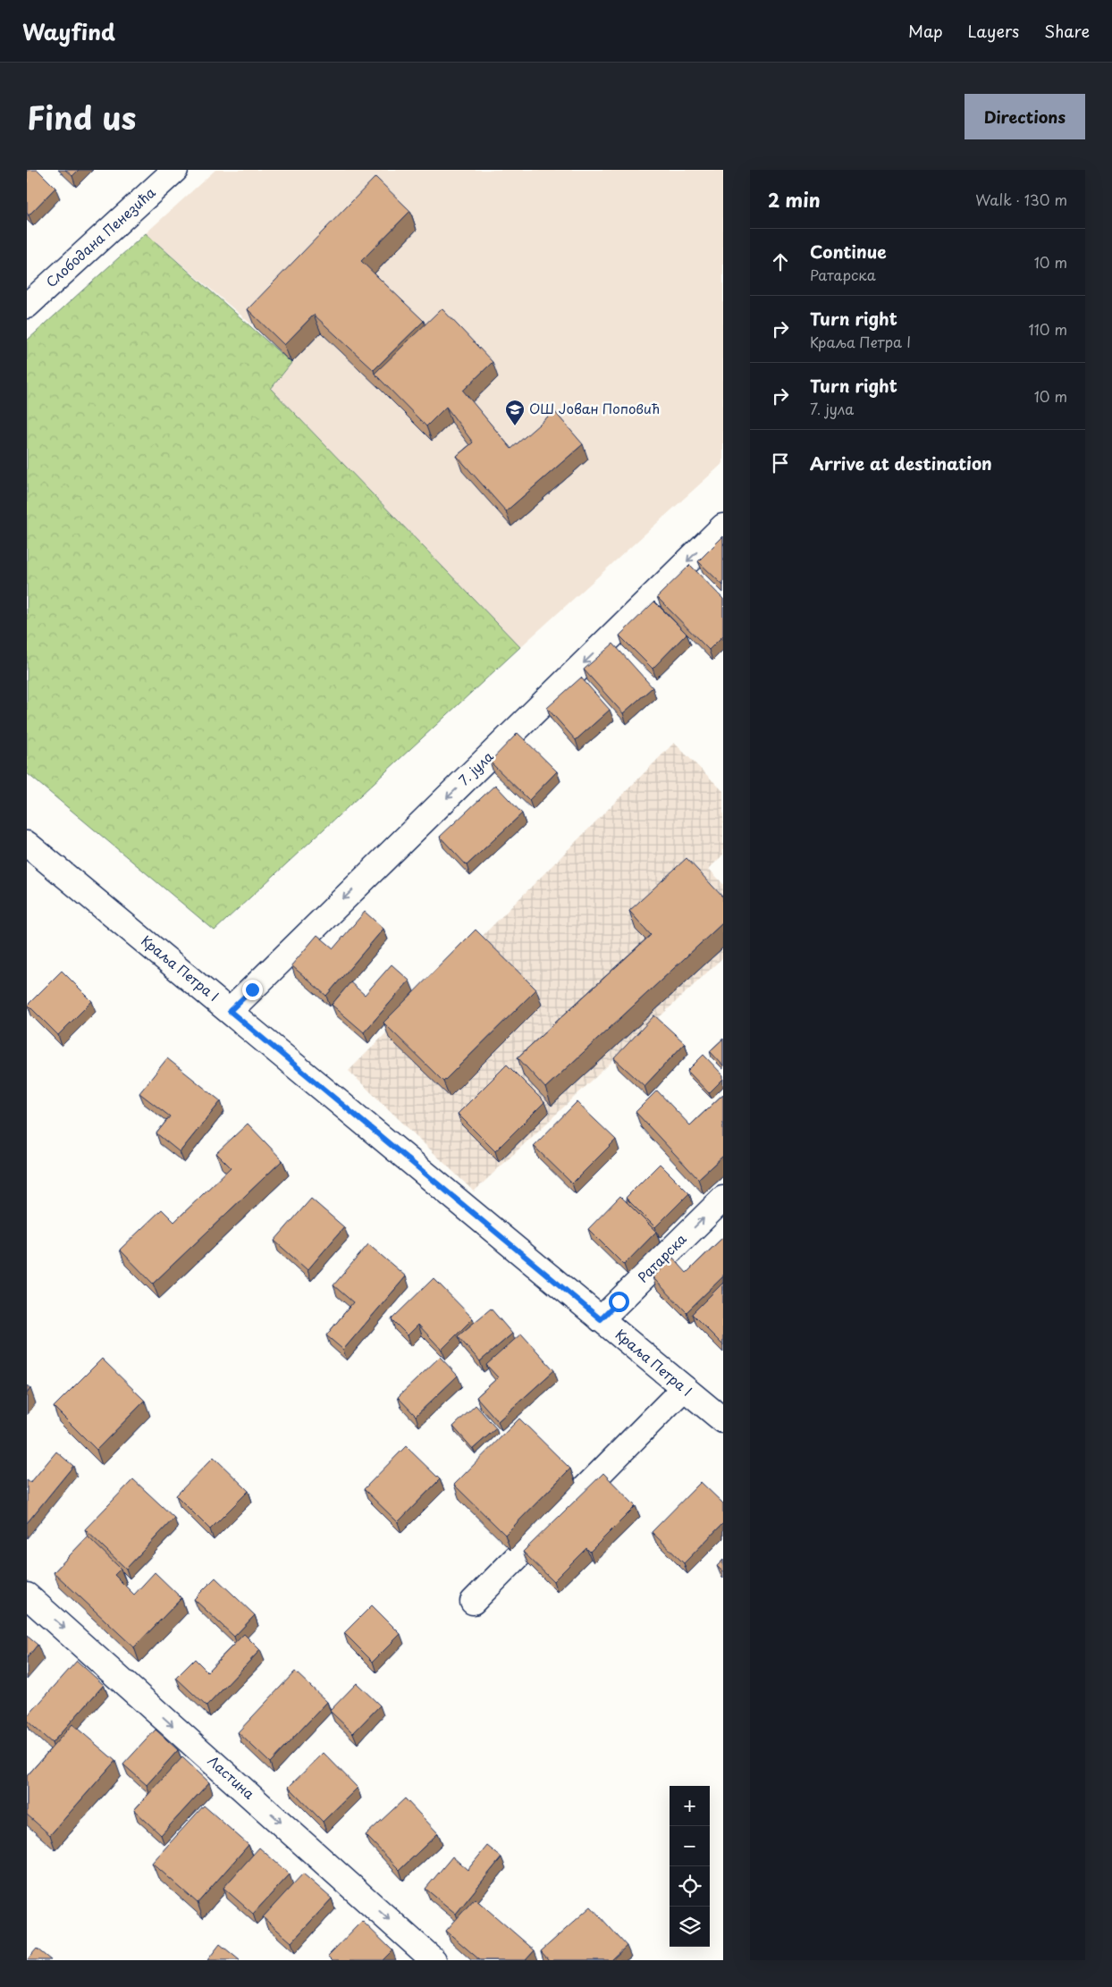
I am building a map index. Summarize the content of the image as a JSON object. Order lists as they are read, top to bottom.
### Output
{
  "streets": {
    "street": [
      "Слободана Пенезића",
      "7. јула",
      "Краља Петра I",
      "Ратарска",
      "Ластина"
    ]
  },
  "crossings": [
    ["7. јула", "Краља Петра I"],
    ["Краља Петра I", "Ратарска"]
  ],
  "one_way": ["7. јула", "Ратарска", "Ластина"],
  "places": {
    "school or university": ["ОШ Јован Поповић"]
  },
  "page": {
    "header": "Wayfind",
    "nav": ["Map", "Layers", "Share"],
    "title": "Find us",
    "buttons": "Directions",
    "heading": ["2 min", "Walk · 130 m"],
    "list": [
      ["Continue", "Ратарска", "10 m"],
      ["Turn right", "Краља Петра I", "110 m"],
      ["Turn right", "7. јула", "10 m"],
      "Arrive at destination"
    ],
    "map_buttons": ["+", "−"]
  }
}
